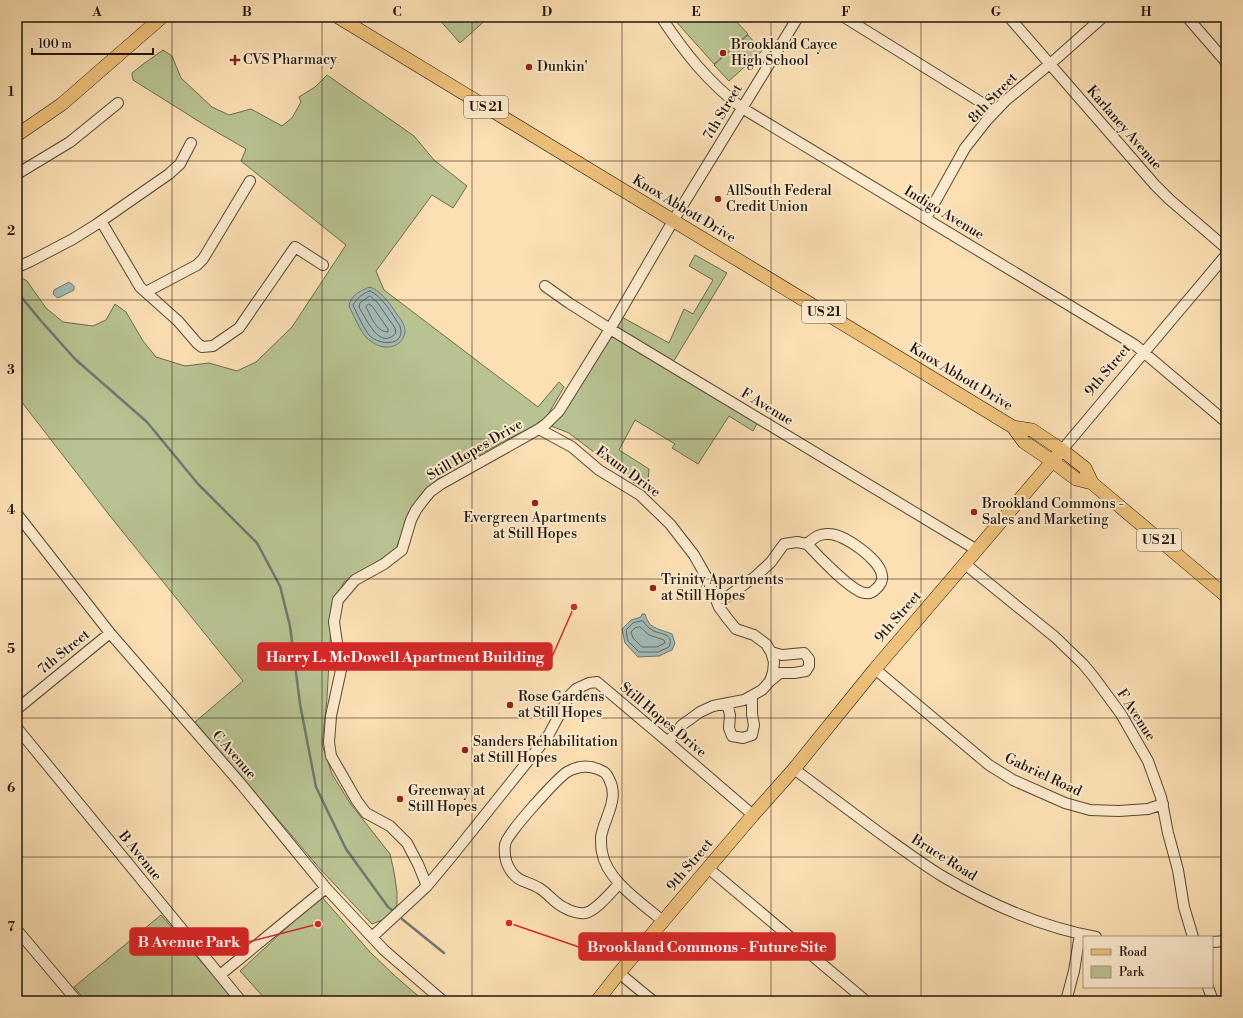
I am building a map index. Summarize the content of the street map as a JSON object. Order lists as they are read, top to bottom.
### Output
{
  "streets": {
    "main road": ["US 21", "Knox Abbott Drive", "9th Street"],
    "street": [
      "8th Street",
      "7th Street",
      "Karlaney Avenue",
      "Indigo Avenue",
      "F Avenue",
      "Still Hopes Drive",
      "Exum Drive",
      "C Avenue",
      "Gabriel Road",
      "B Avenue",
      "Bruce Road"
    ]
  },
  "crossings": [
    ["8th Street", "Karlaney Avenue"],
    ["8th Street", "Indigo Avenue"],
    ["7th Street", "Knox Abbott Drive"],
    ["7th Street", "Indigo Avenue"],
    ["7th Street", "Still Hopes Drive"],
    ["7th Street", "C Avenue"],
    ["Knox Abbott Drive", "9th Street"],
    ["Knox Abbott Drive", "Still Hopes Drive"],
    ["Indigo Avenue", "9th Street"],
    ["9th Street", "F Avenue"],
    ["9th Street", "Still Hopes Drive"],
    ["9th Street", "Gabriel Road"],
    ["9th Street", "Bruce Road"],
    ["F Avenue", "Still Hopes Drive"],
    ["F Avenue", "Gabriel Road"],
    ["Still Hopes Drive", "Exum Drive"],
    ["Still Hopes Drive", "C Avenue"]
  ],
  "places": {
    "other": [
      "Brookland Cayce High School",
      "Dunkin'",
      "AllSouth Federal Credit Union",
      "Evergreen Apartments at Still Hopes",
      "Brookland Commons - Sales and Marketing",
      "Trinity Apartments at Still Hopes",
      "Harry L. McDowell Apartment Building",
      "Rose Gardens at Still Hopes",
      "Sanders Rehabilitation at Still Hopes",
      "Greenway at Still Hopes",
      "Brookland Commons - Future Site",
      "B Avenue Park"
    ],
    "health": ["CVS Pharmacy"]
  },
  "legend": ["Road", "Park"],
  "scale_bar": "100 m",
  "grid": {
    "columns": [
      "A",
      "B",
      "C",
      "D",
      "E",
      "F",
      "G",
      "H"
    ],
    "rows": [
      "1",
      "2",
      "3",
      "4",
      "5",
      "6",
      "7"
    ]
  }
}
